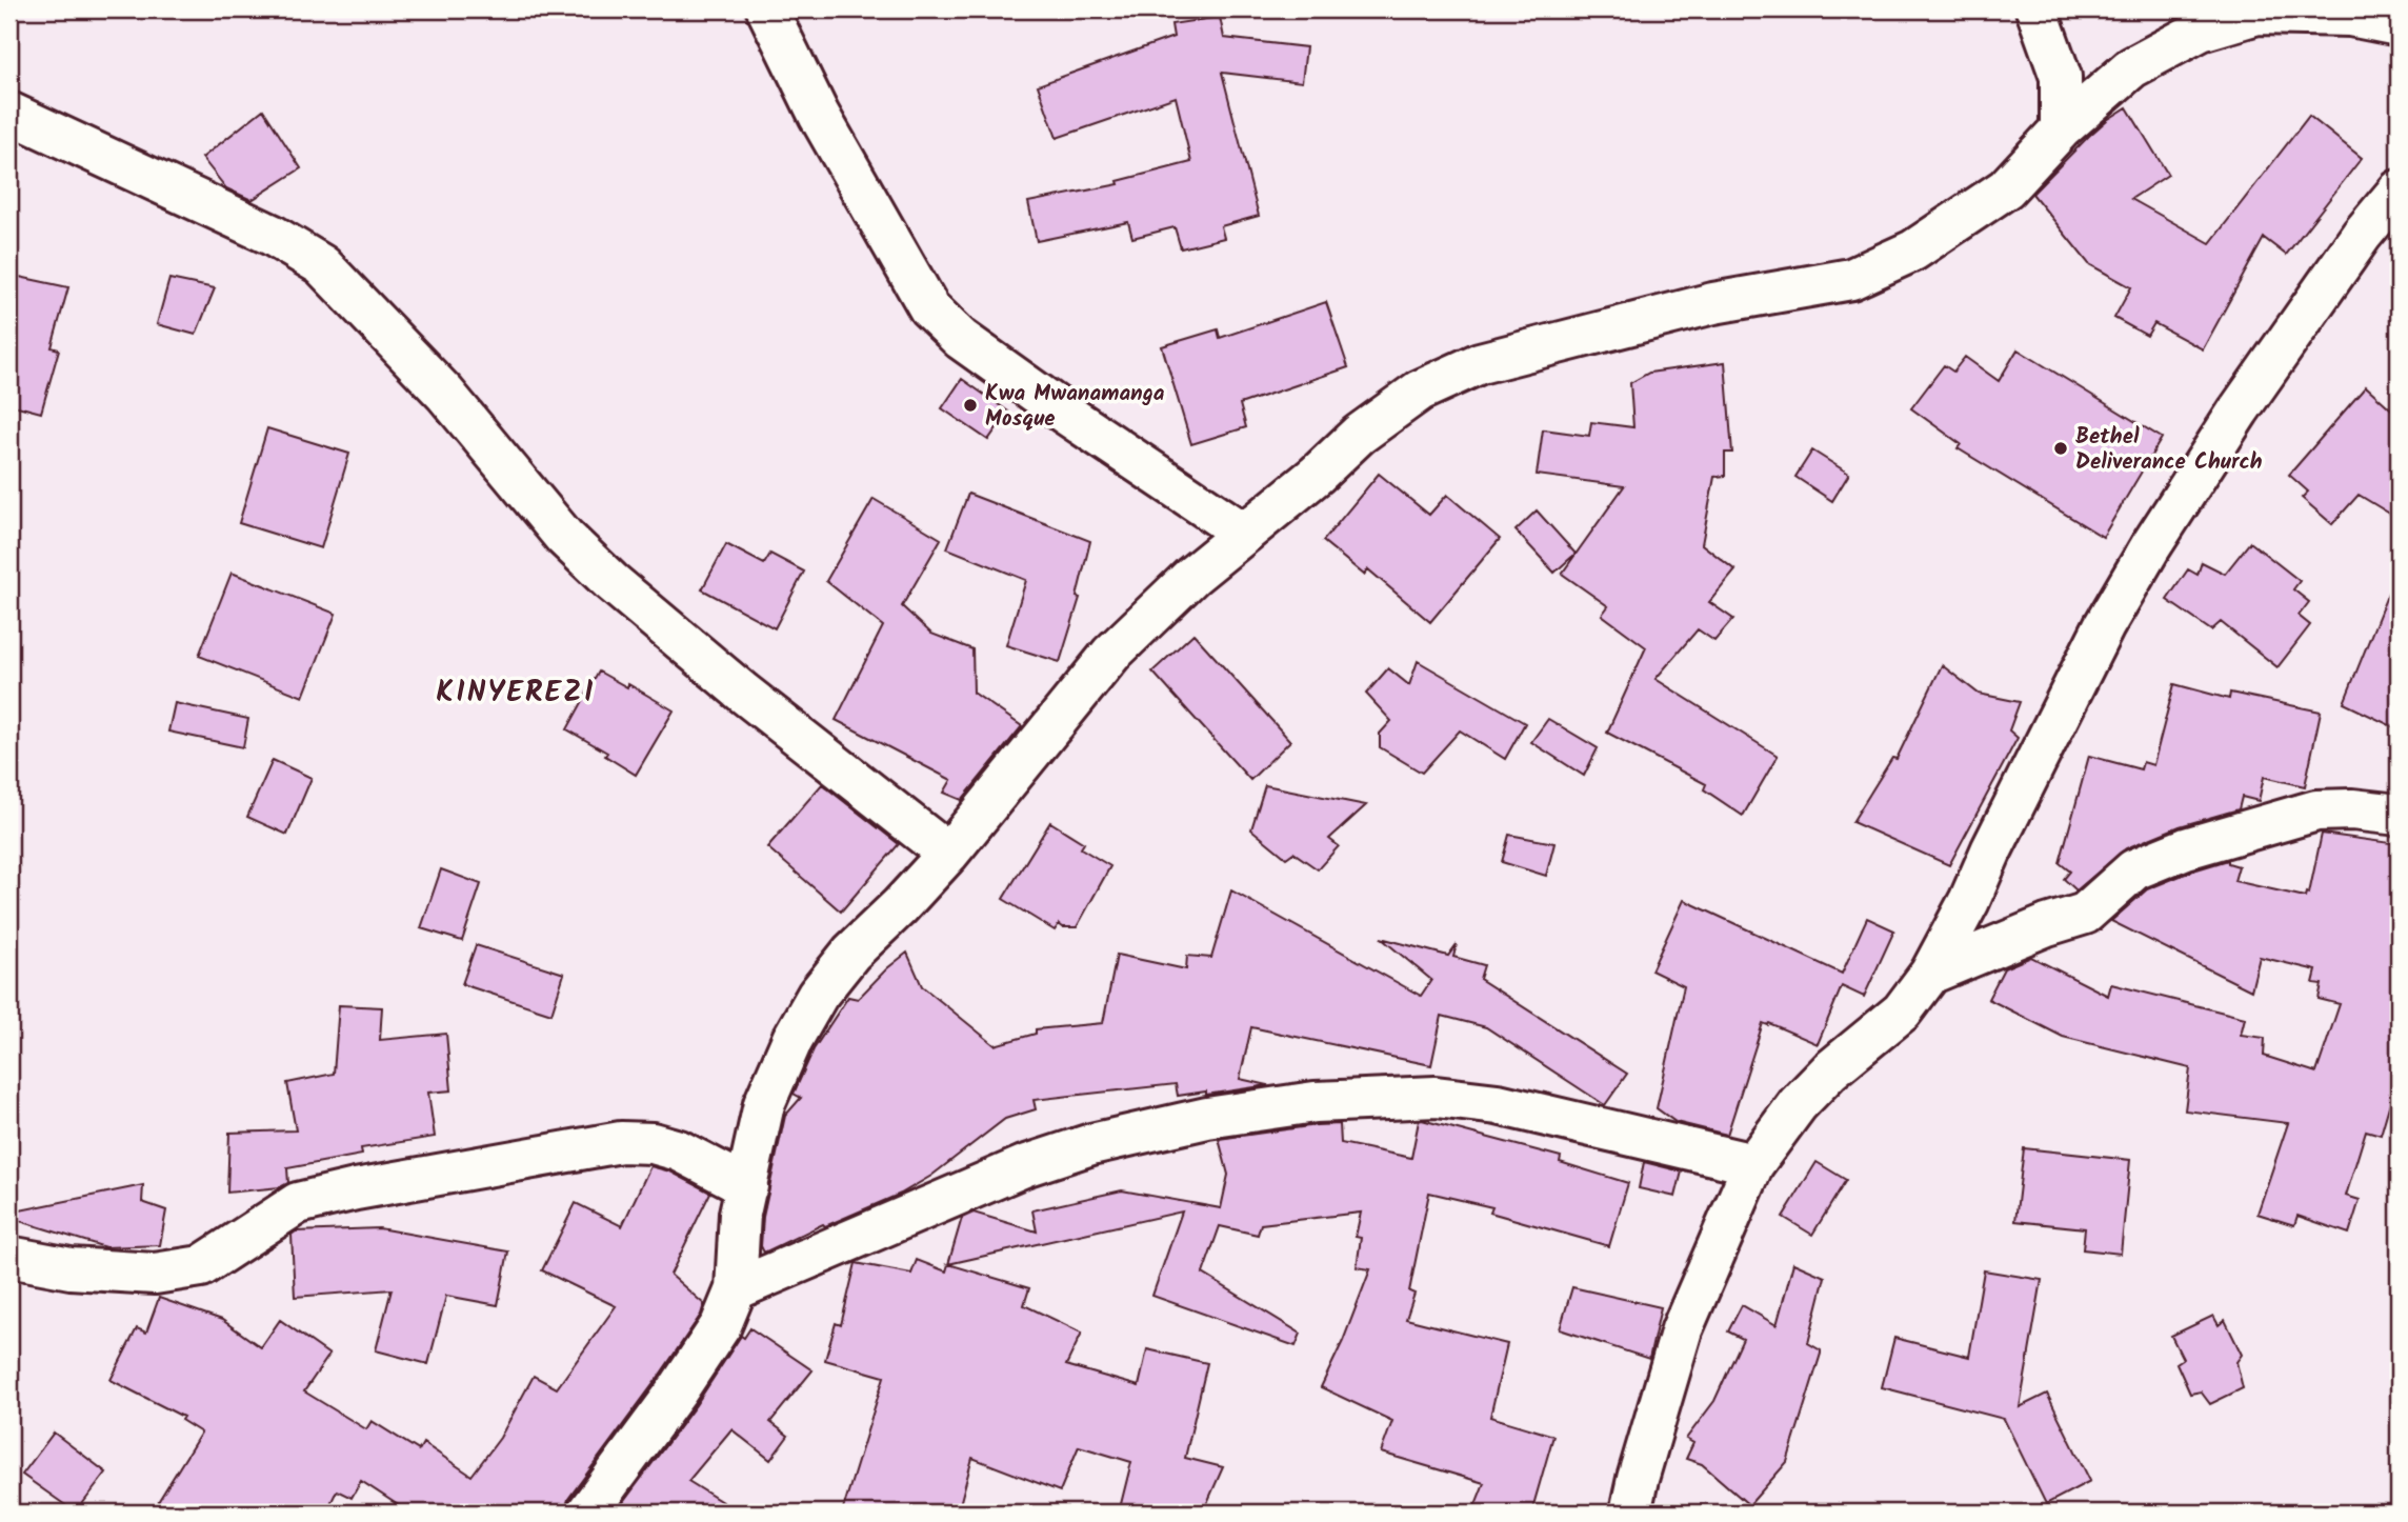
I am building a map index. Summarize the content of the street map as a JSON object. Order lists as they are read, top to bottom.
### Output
{
  "districts": ["KINYEREZI"],
  "places": ["Kwa Mwanamanga Mosque", "Bethel Deliverance Church"]
}
